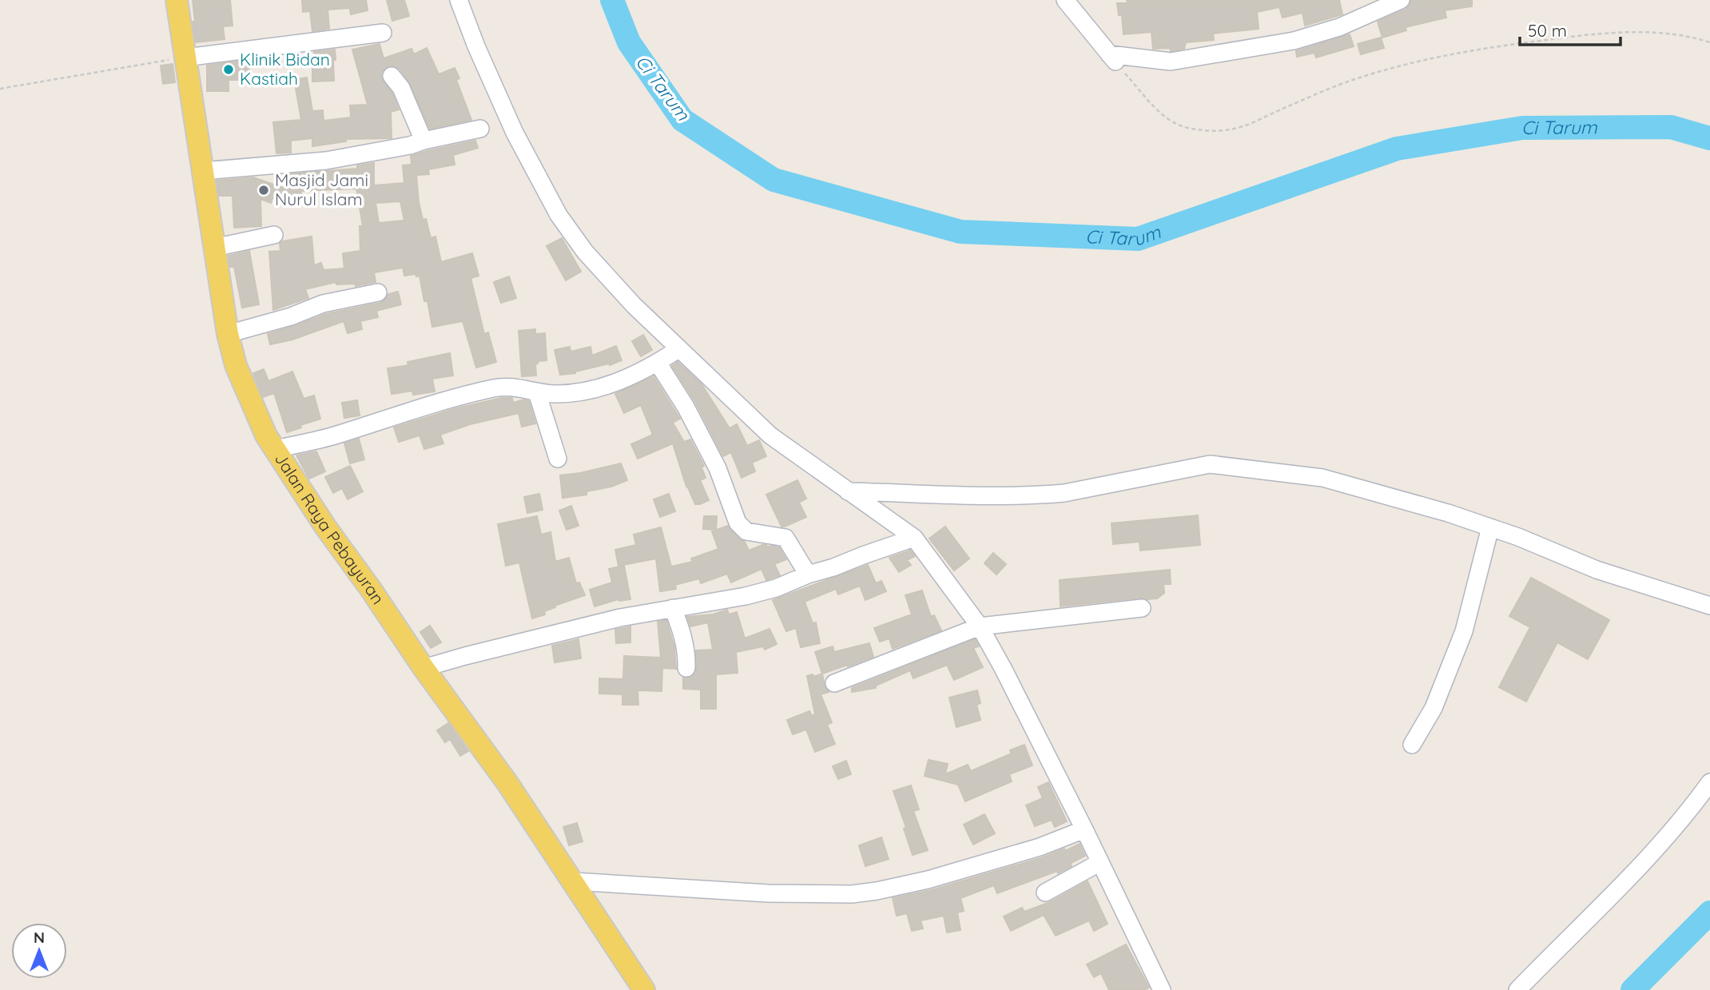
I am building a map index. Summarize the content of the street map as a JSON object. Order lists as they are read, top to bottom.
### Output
{
  "streets": {
    "main road": ["Jalan Raya Pebayuran"]
  },
  "water": ["Ci Tarum"],
  "places": ["Klinik Bidan Kastiah", "Masjid Jami Nurul Islam"],
  "scale_bar": "50 m",
  "north": "top"
}
